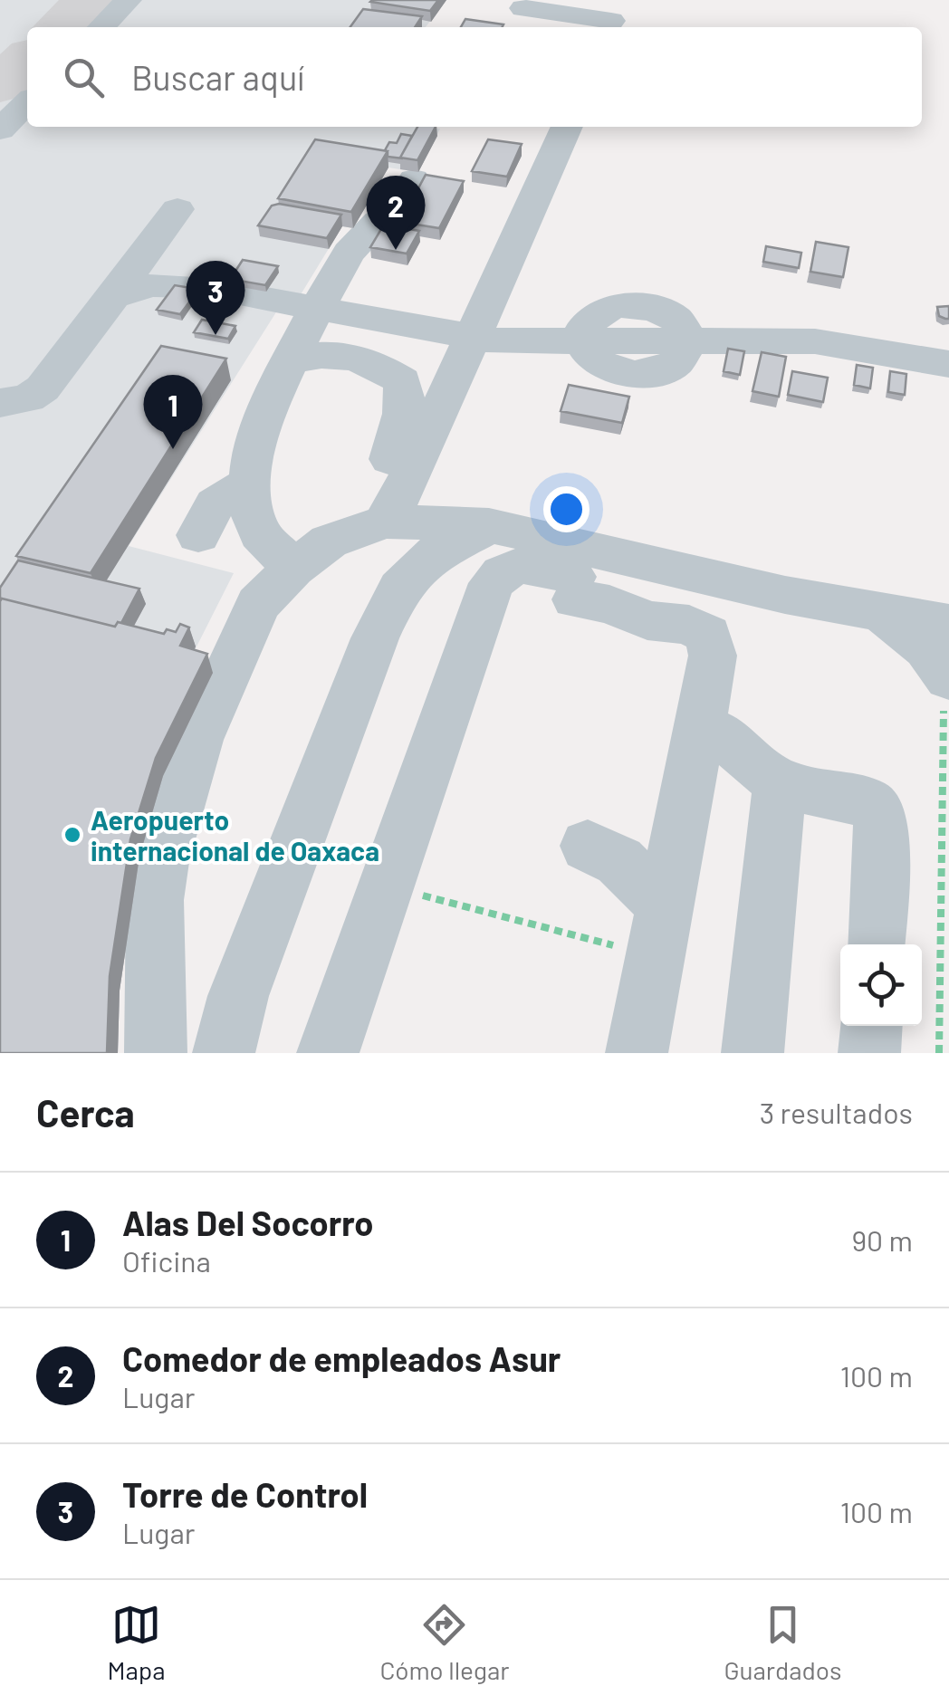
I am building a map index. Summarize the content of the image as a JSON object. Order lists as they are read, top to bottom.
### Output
{
  "places": ["Aeropuerto internacional de Oaxaca"],
  "page": {
    "search": "Buscar aquí",
    "pins": ["2", "3", "1"],
    "heading": ["Cerca", "3 resultados"],
    "list": [
      {
        "mark": "1",
        "name": "Alas Del Socorro",
        "note": "Oficina",
        "value": "90 m"
      },
      {
        "mark": "2",
        "name": "Comedor de empleados Asur",
        "note": "Lugar",
        "value": "100 m"
      },
      {
        "mark": "3",
        "name": "Torre de Control",
        "note": "Lugar",
        "value": "100 m"
      }
    ],
    "nav": ["Mapa", "Cómo llegar", "Guardados"]
  }
}
